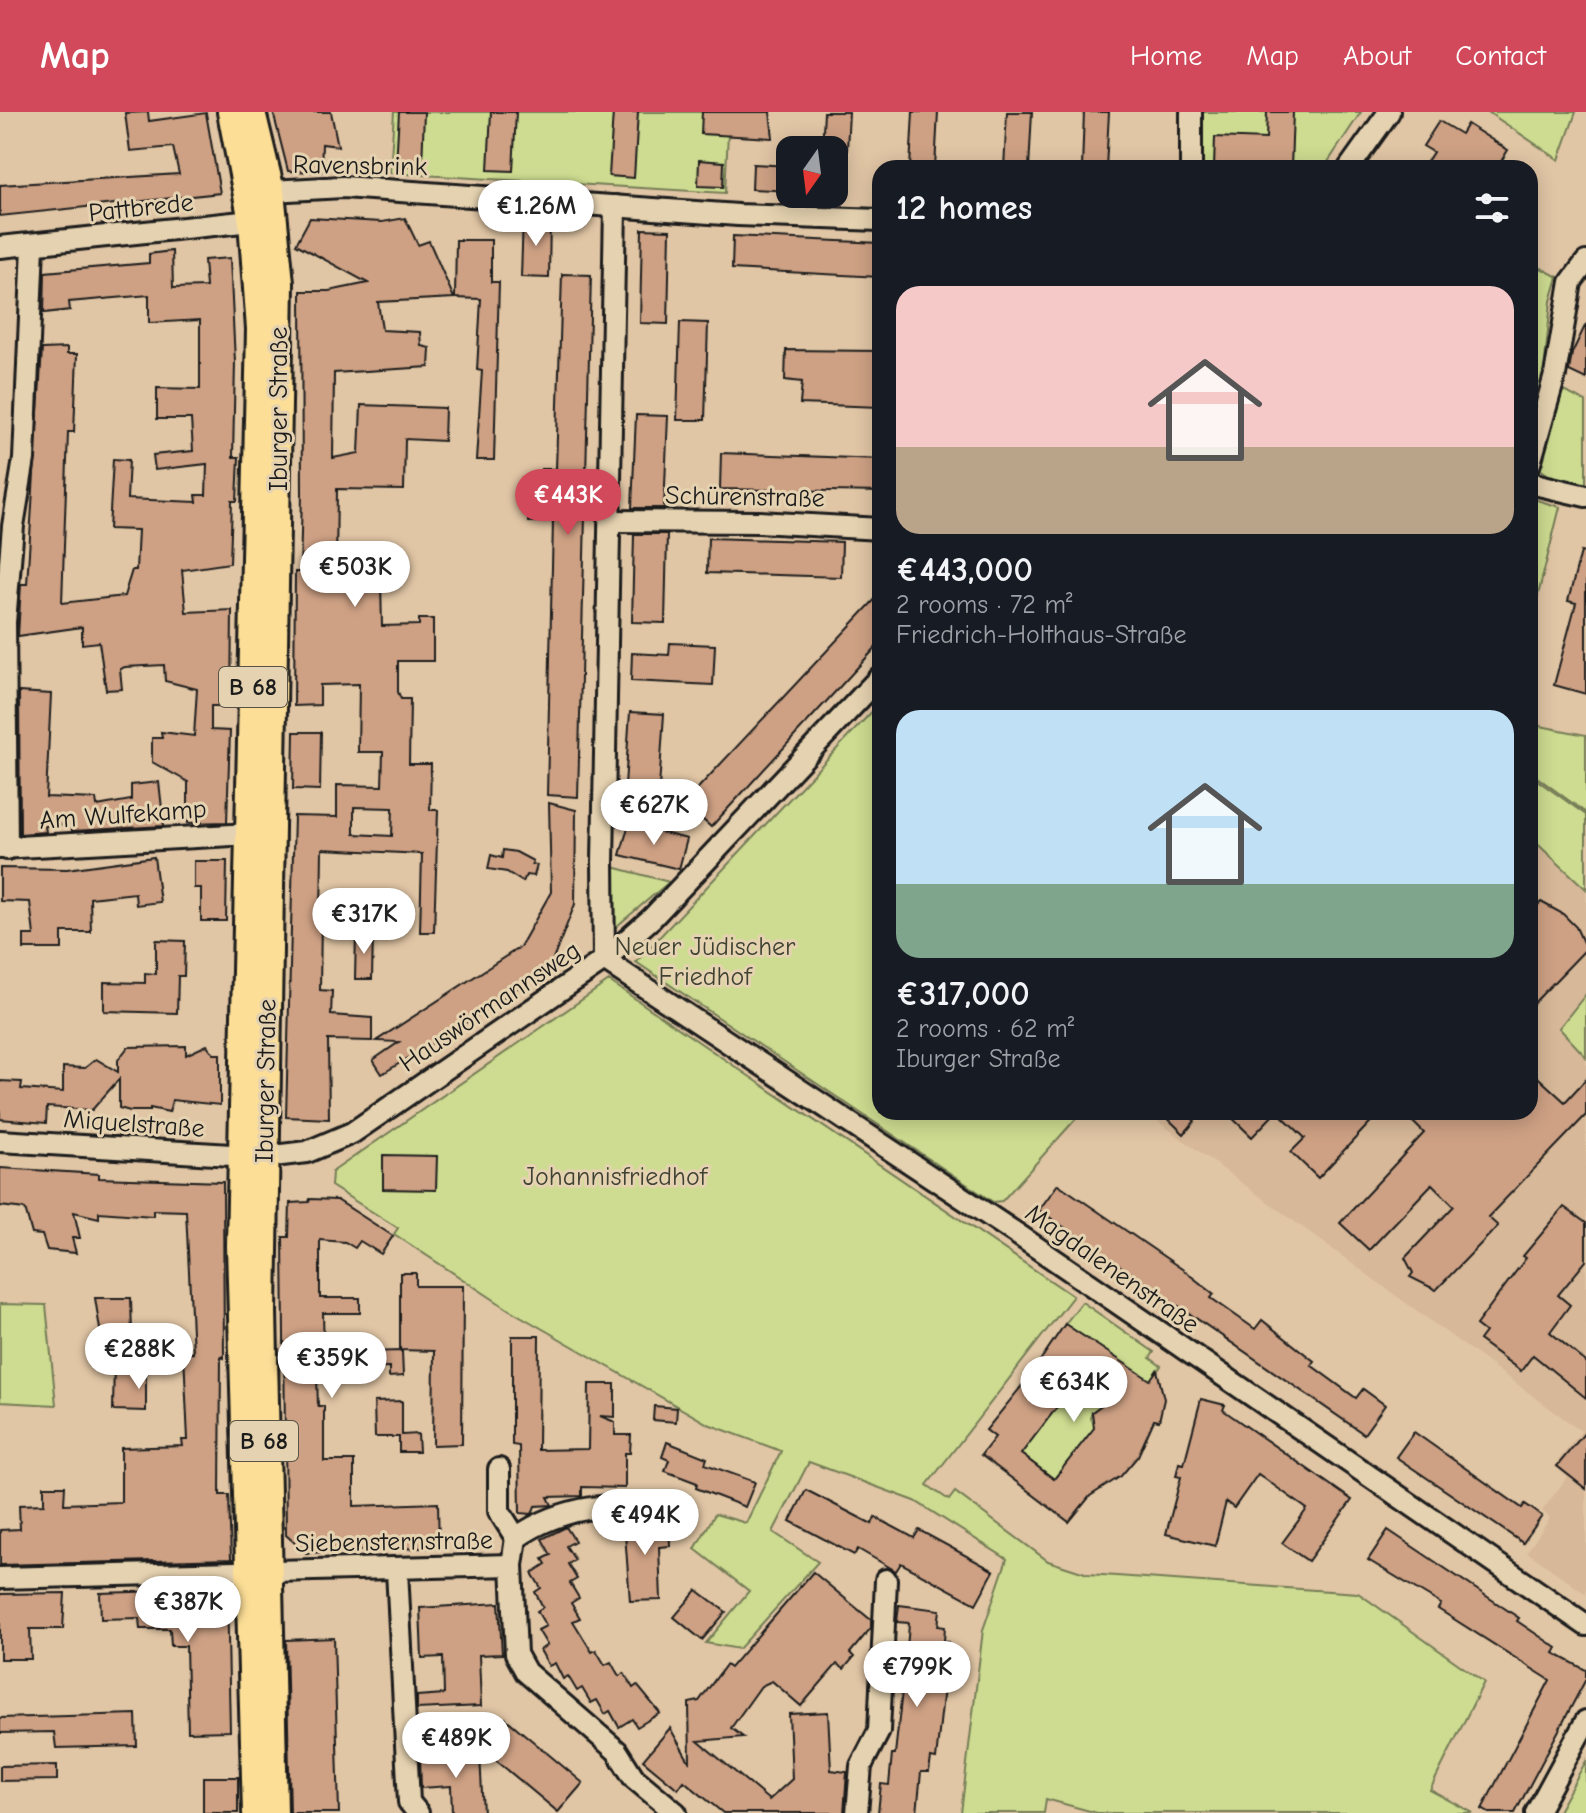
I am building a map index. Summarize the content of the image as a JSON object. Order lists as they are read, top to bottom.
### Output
{
  "streets": {
    "main road": ["Iburger Straße", "B 68"],
    "street": [
      "Ravensbrink",
      "Pattbrede",
      "Schürenstraße",
      "Am Wulfekamp",
      "Hauswörmannsweg",
      "Miquelstraße",
      "Magdalenenstraße",
      "Siebensternstraße"
    ]
  },
  "crossings": [
    ["Ravensbrink", "Iburger Straße"],
    ["Pattbrede", "Iburger Straße"],
    ["Iburger Straße", "Am Wulfekamp"],
    ["Iburger Straße", "Hauswörmannsweg"],
    ["Iburger Straße", "Miquelstraße"],
    ["Iburger Straße", "Siebensternstraße"],
    ["Hauswörmannsweg", "Miquelstraße"],
    ["Hauswörmannsweg", "Magdalenenstraße"]
  ],
  "parks": ["Neuer Jüdischer Friedhof", "Johannisfriedhof"],
  "north": "bottom",
  "page": {
    "header": "Map",
    "nav": [
      "Home",
      "Map",
      "About",
      "Contact"
    ],
    "heading": "12 homes",
    "price": [
      "€1.26M",
      "€443K",
      "€503K",
      "€627K",
      "€317K",
      "€288K",
      "€359K",
      "€634K",
      "€494K",
      "€387K",
      "€799K",
      "€489K"
    ],
    "list": [
      {
        "name": "€443,000",
        "note": "2 rooms · 72 m² · Friedrich-Holthaus-Straße"
      },
      {
        "name": "€317,000",
        "note": "2 rooms · 62 m² · Iburger Straße"
      }
    ]
  }
}
